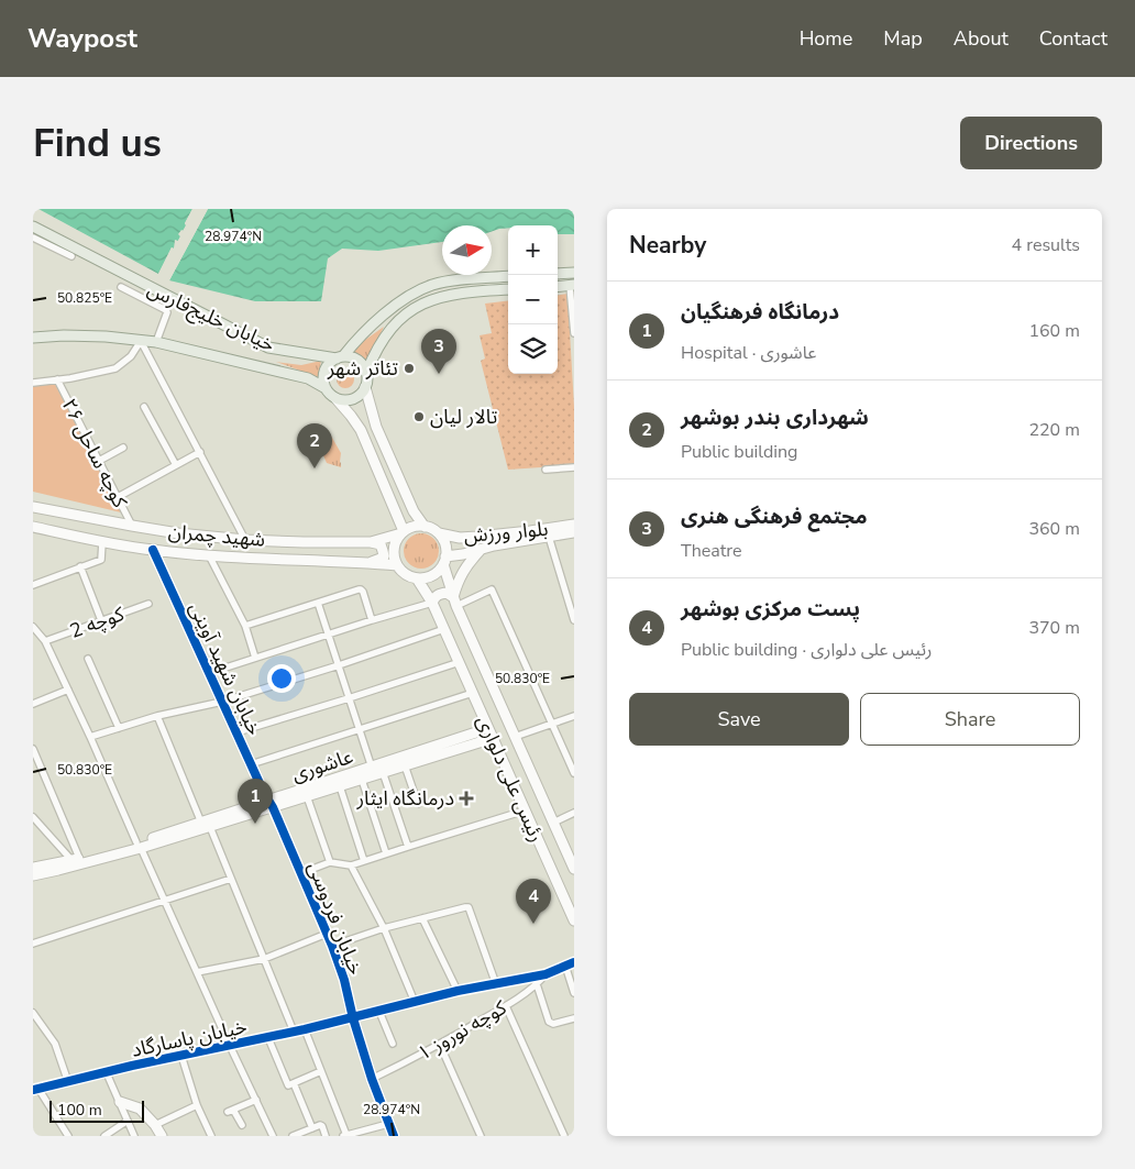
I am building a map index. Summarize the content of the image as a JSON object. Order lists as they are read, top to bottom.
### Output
{
  "streets": {
    "main road": ["خیابان خلیج‌فارس"],
    "street": [
      "کوچه ساحل ۲۶",
      "بلوار ورزش",
      "شهید چمران",
      "کوچه 2",
      "خیابان شهید آوینی",
      "عاشوری",
      "رئیس علی دلواری",
      "خیابان فردوسی",
      "کوچه نوروز ۱",
      "خیابان پاسارگاد"
    ]
  },
  "crossings": [
    ["کوچه ساحل ۲۶", "شهید چمران"],
    ["بلوار ورزش", "شهید چمران"],
    ["بلوار ورزش", "رئیس علی دلواری"],
    ["شهید چمران", "خیابان شهید آوینی"],
    ["شهید چمران", "رئیس علی دلواری"],
    ["خیابان شهید آوینی", "عاشوری"],
    ["خیابان شهید آوینی", "خیابان فردوسی"],
    ["عاشوری", "رئیس علی دلواری"],
    ["عاشوری", "خیابان فردوسی"],
    ["خیابان فردوسی", "کوچه نوروز ۱"],
    ["خیابان فردوسی", "خیابان پاسارگاد"],
    ["کوچه نوروز ۱", "خیابان پاسارگاد"]
  ],
  "places": {
    "other": ["تئاتر شهر", "تالار لیان"],
    "health": ["درمانگاه ایثار"]
  },
  "scale_bar": "100 m",
  "north": "right",
  "page": {
    "header": "Waypost",
    "nav": [
      "Home",
      "Map",
      "About",
      "Contact"
    ],
    "buttons": [
      "Directions",
      ["Save", "Share"]
    ],
    "title": "Find us",
    "heading": ["Nearby", "4 results"],
    "map_buttons": ["+", "−"],
    "list": [
      {
        "mark": "1",
        "name": "درمانگاه فرهنگیان",
        "note": "Hospital · عاشوری",
        "value": "160 m"
      },
      {
        "mark": "2",
        "name": "شهرداری بندر بوشهر",
        "note": "Public building",
        "value": "220 m"
      },
      {
        "mark": "3",
        "name": "مجتمع فرهنگی هنری",
        "note": "Theatre",
        "value": "360 m"
      },
      {
        "mark": "4",
        "name": "پست مرکزی بوشهر",
        "note": "Public building · رئیس علی دلواری",
        "value": "370 m"
      }
    ],
    "pins": [
      "3",
      "2",
      "1",
      "4"
    ],
    "scale": "100 m"
  },
  "coordinates": ["28.974°N", "50.825°E", "50.830°E"]
}
